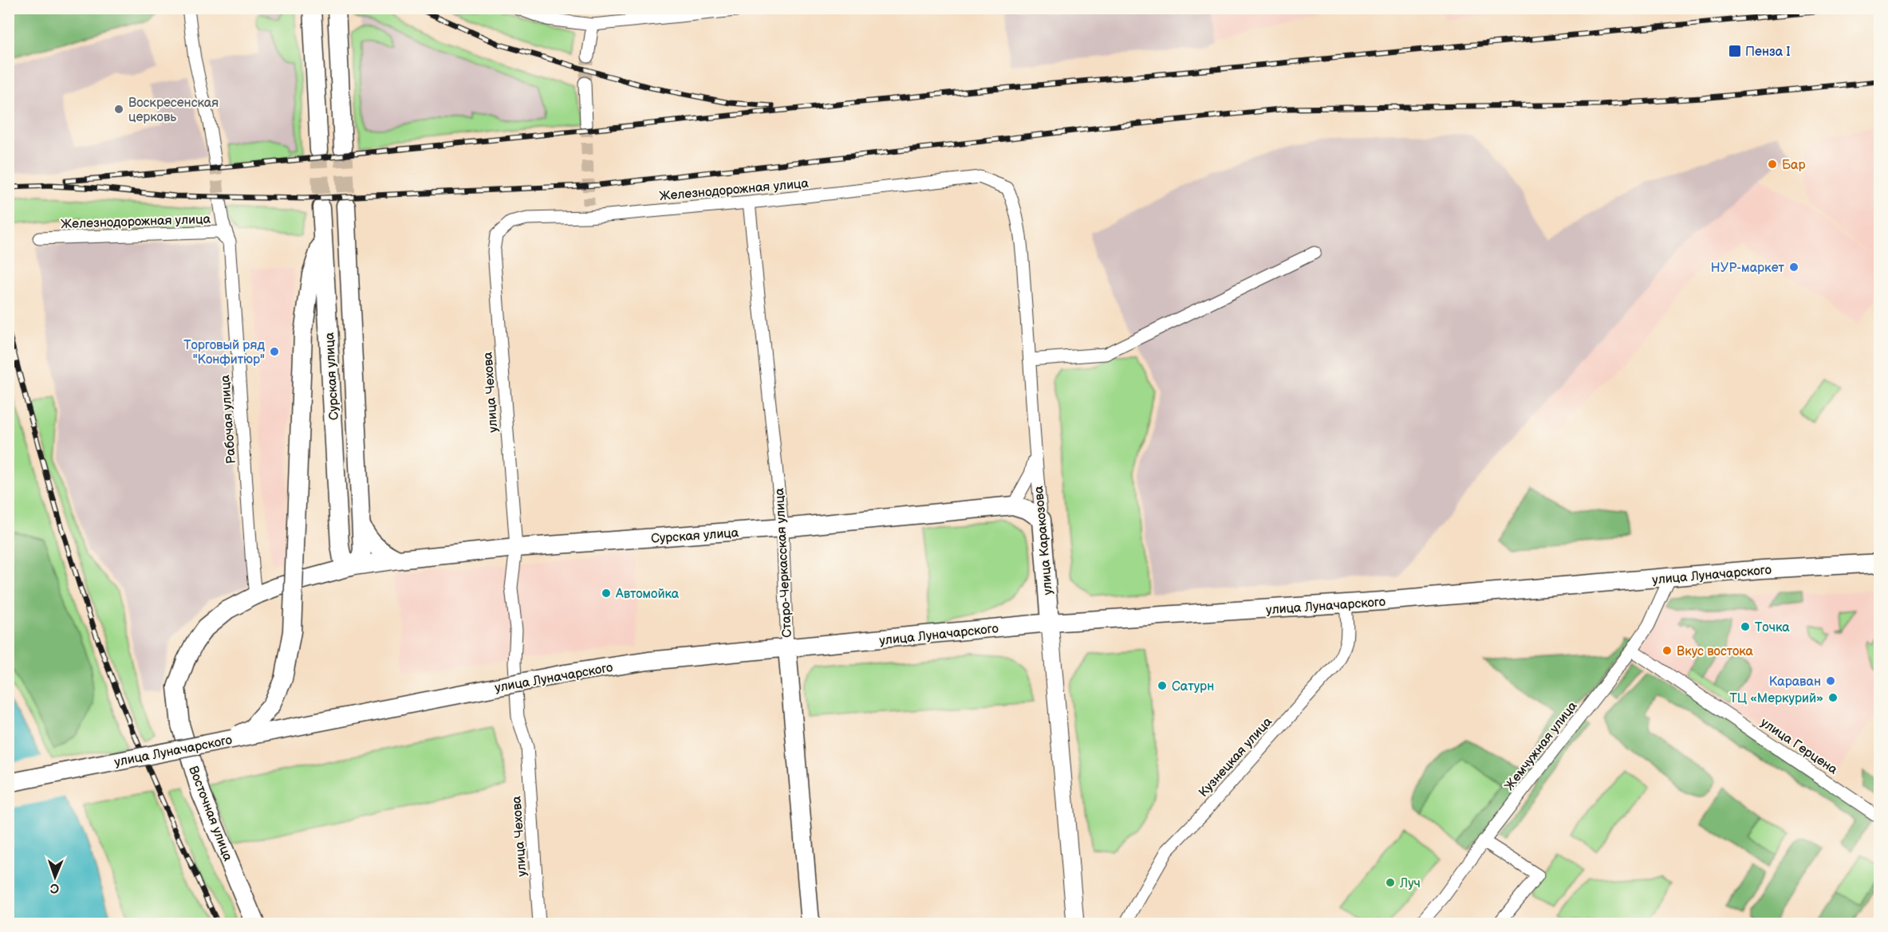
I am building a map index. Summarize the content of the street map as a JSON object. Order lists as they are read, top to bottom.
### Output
{
  "streets": {
    "main road": [
      "Сурская улица",
      "улица Каракозова",
      "Старо-Черкасская улица",
      "улица Луначарского",
      "Восточная улица"
    ],
    "street": [
      "Железнодорожная улица",
      "улица Чехова",
      "Рабочая улица",
      "Жемчужная улица",
      "улица Герцена",
      "Кузнецкая улица"
    ]
  },
  "crossings": [
    ["Железнодорожная улица", "улица Чехова"],
    ["Железнодорожная улица", "Рабочая улица"],
    ["Железнодорожная улица", "улица Каракозова"],
    ["Железнодорожная улица", "Старо-Черкасская улица"],
    ["Сурская улица", "улица Чехова"],
    ["Сурская улица", "улица Каракозова"],
    ["Сурская улица", "Старо-Черкасская улица"],
    ["Сурская улица", "Восточная улица"],
    ["Рабочая улица", "Восточная улица"],
    ["улица Каракозова", "улица Луначарского"],
    ["Старо-Черкасская улица", "улица Луначарского"],
    ["улица Луначарского", "Жемчужная улица"],
    ["улица Луначарского", "Кузнецкая улица"],
    ["Жемчужная улица", "улица Герцена"]
  ],
  "places": {
    "transit": ["Пенза I"],
    "other": [
      "Воскресенская церковь",
      "Бар",
      "НУР-маркет",
      "Торговый ряд \"Конфитюр\"",
      "Автомойка",
      "Точка",
      "Вкус востока",
      "Караван",
      "Сатурн",
      "ТЦ «Меркурий»",
      "Луч"
    ]
  },
  "north": "bottom"
}
